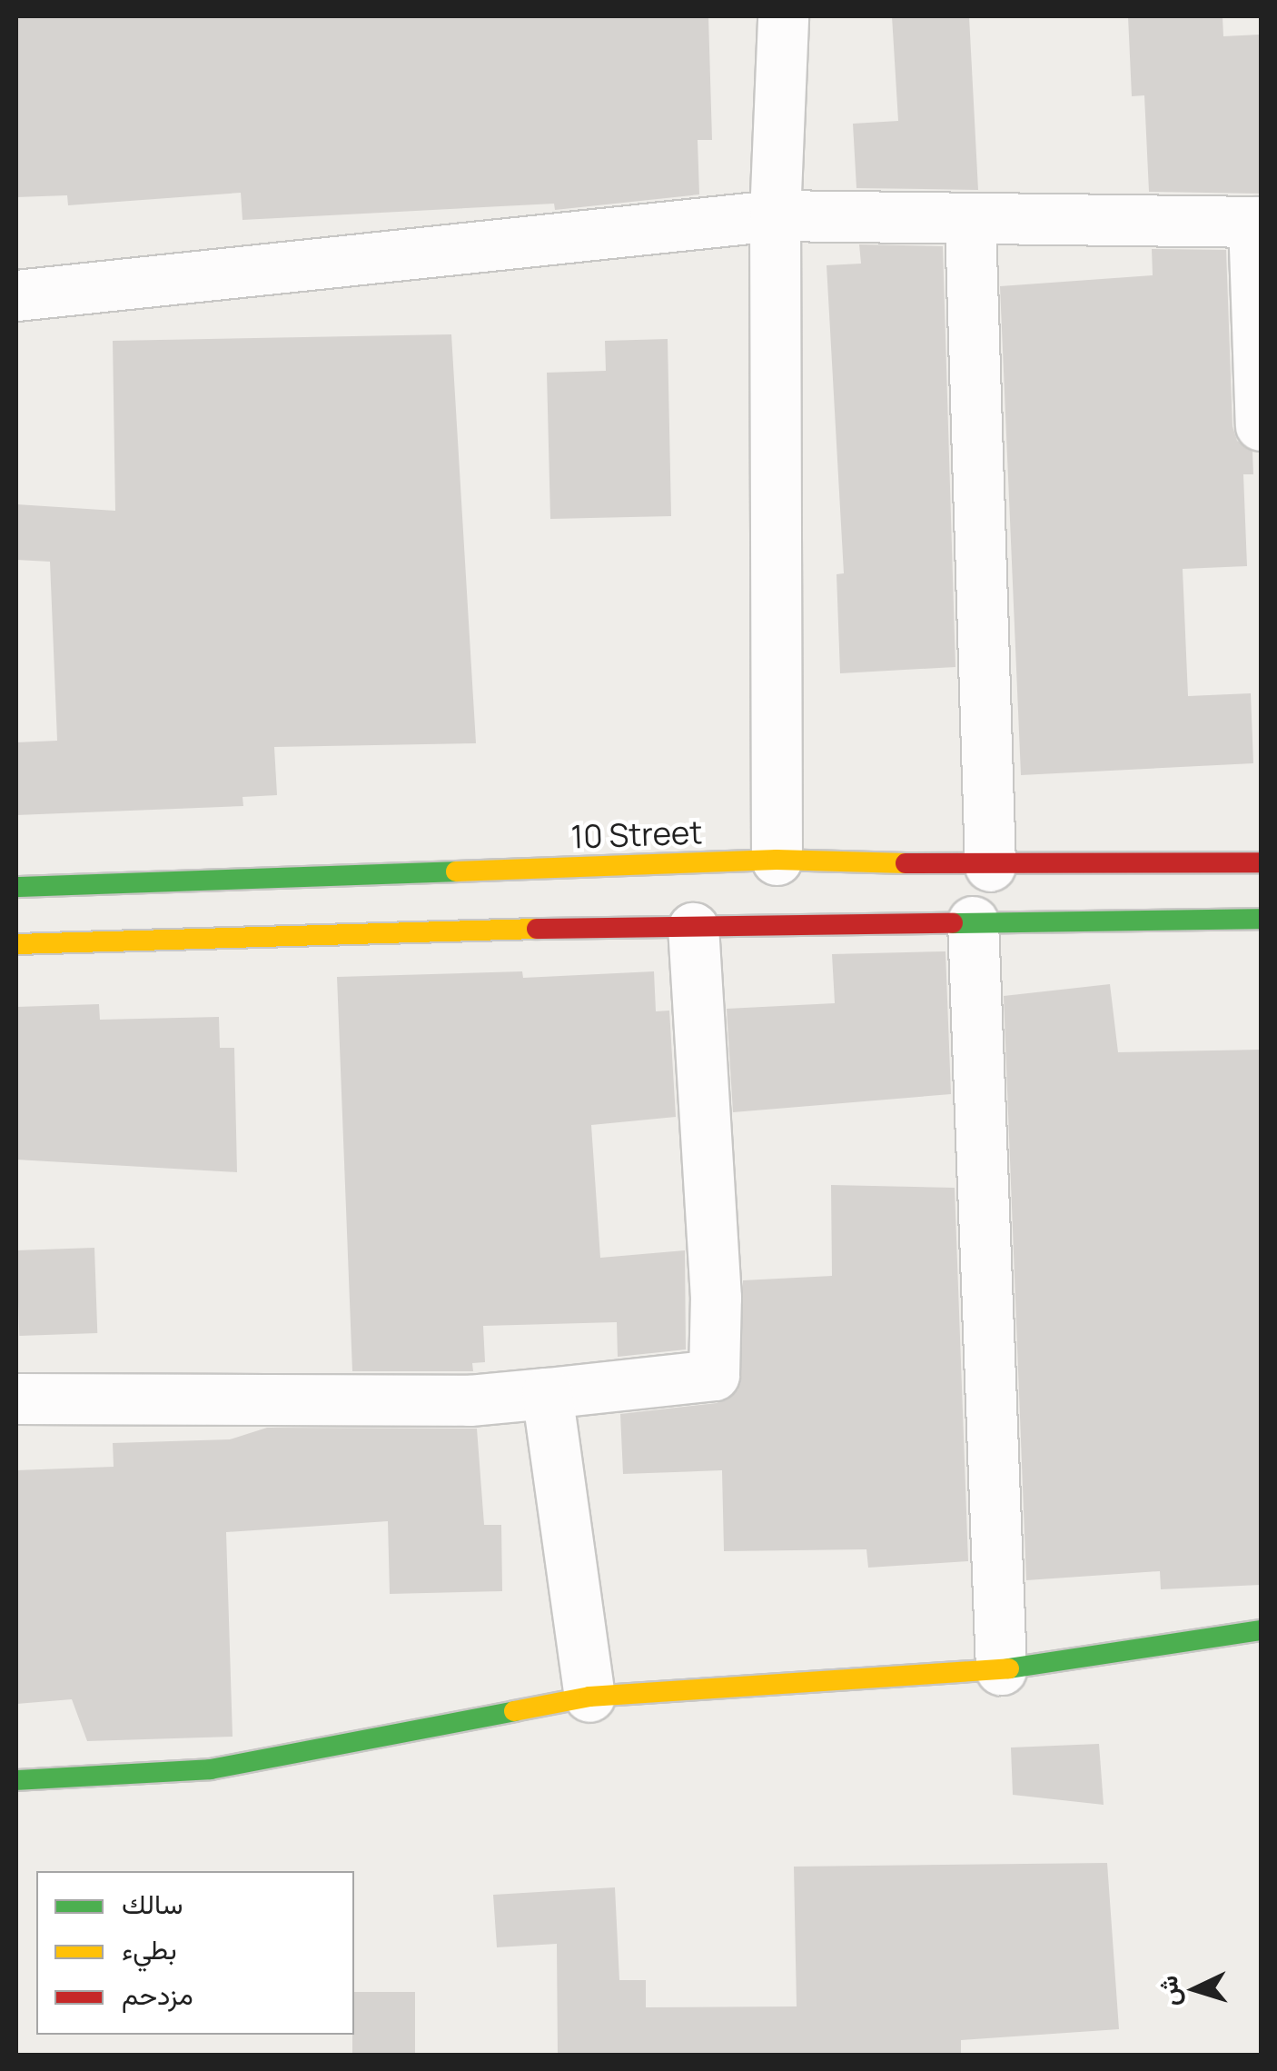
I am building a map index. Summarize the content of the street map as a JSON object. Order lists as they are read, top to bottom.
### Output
{
  "streets": {
    "main road": ["10 Street"]
  },
  "legend": ["سالك", "بطيء", "مزدحم"],
  "north": "left"
}
